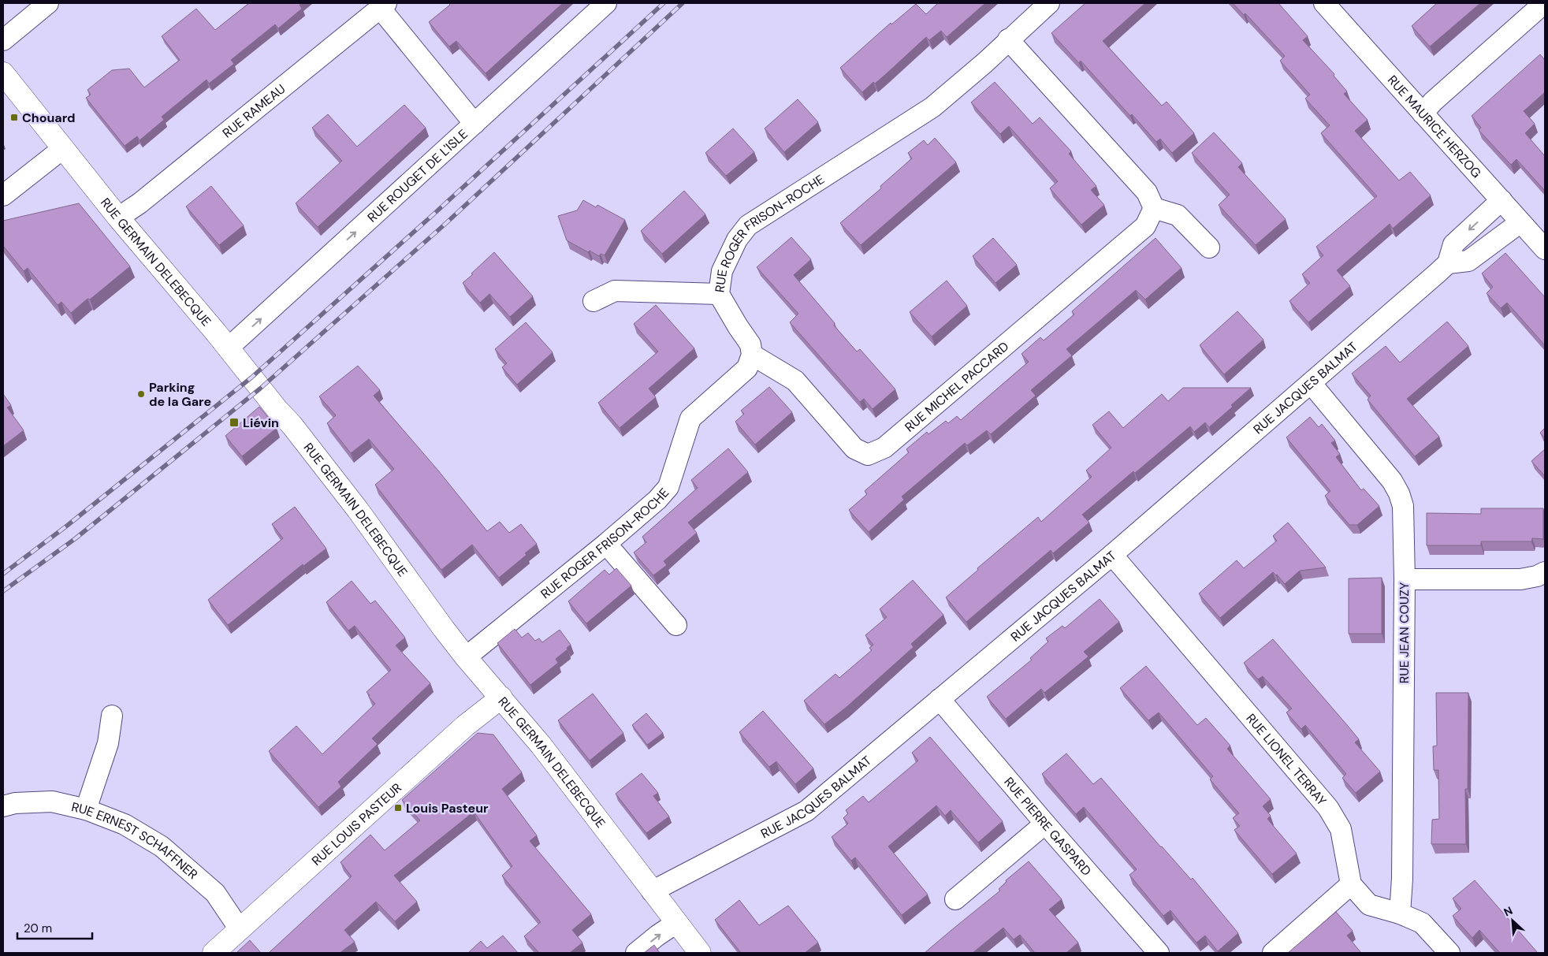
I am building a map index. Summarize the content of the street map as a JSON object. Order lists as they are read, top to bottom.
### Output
{
  "streets": {
    "street": [
      "RUE RAMEAU",
      "RUE MAURICE HERZOG",
      "RUE ROUGET DE L'ISLE",
      "RUE ROGER FRISON-ROCHE",
      "RUE GERMAIN DELEBECQUE",
      "RUE MICHEL PACCARD",
      "RUE JACQUES BALMAT",
      "RUE JEAN COUZY",
      "RUE LIONEL TERRAY",
      "RUE LOUIS PASTEUR",
      "RUE PIERRE GASPARD",
      "RUE ERNEST SCHAFFNER"
    ]
  },
  "crossings": [
    ["RUE RAMEAU", "RUE GERMAIN DELEBECQUE"],
    ["RUE ROUGET DE L'ISLE", "RUE GERMAIN DELEBECQUE"],
    ["RUE ROGER FRISON-ROCHE", "RUE GERMAIN DELEBECQUE"],
    ["RUE ROGER FRISON-ROCHE", "RUE MICHEL PACCARD"],
    ["RUE GERMAIN DELEBECQUE", "RUE JACQUES BALMAT"],
    ["RUE GERMAIN DELEBECQUE", "RUE LOUIS PASTEUR"],
    ["RUE JACQUES BALMAT", "RUE JEAN COUZY"],
    ["RUE JACQUES BALMAT", "RUE LIONEL TERRAY"],
    ["RUE JACQUES BALMAT", "RUE PIERRE GASPARD"],
    ["RUE LOUIS PASTEUR", "RUE ERNEST SCHAFFNER"]
  ],
  "one_way": ["RUE ROUGET DE L'ISLE"],
  "places": {
    "transit": ["Chouard", "Liévin", "Louis Pasteur"],
    "other": ["Parking de la Gare"]
  },
  "scale_bar": "20 m",
  "north": "top left"
}
